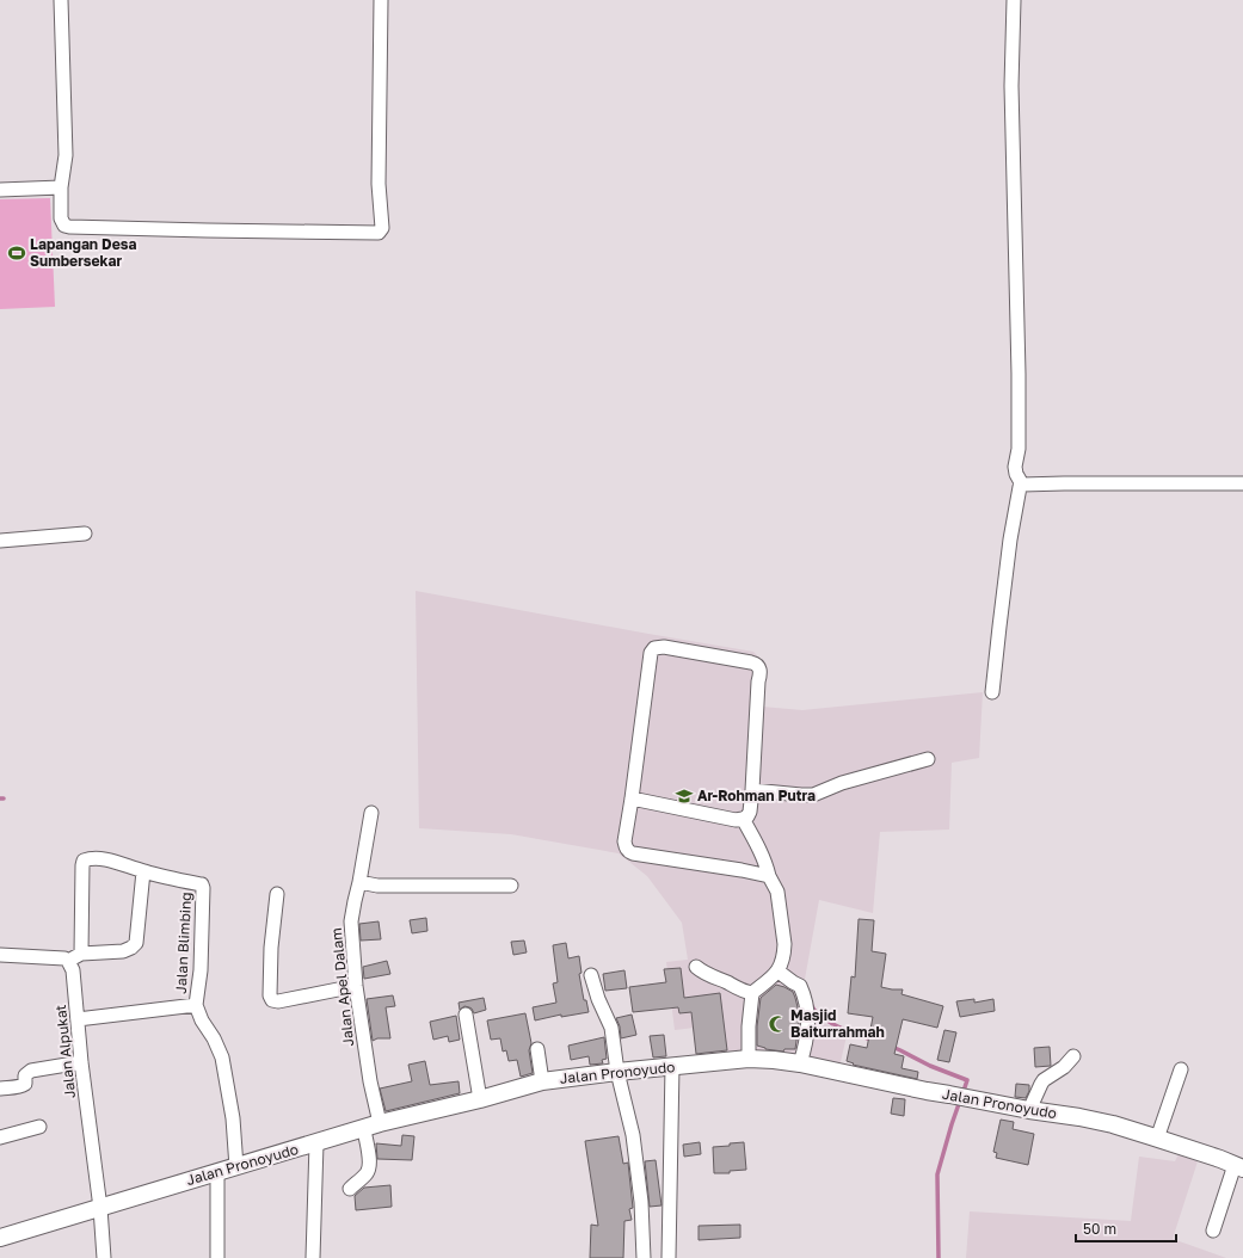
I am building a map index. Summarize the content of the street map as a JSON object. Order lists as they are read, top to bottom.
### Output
{
  "streets": {
    "main road": ["Jalan Pronoyudo"],
    "street": ["Jalan Blimbing", "Jalan Apel Dalam", "Jalan Alpukat"]
  },
  "crossings": [
    ["Jalan Blimbing", "Jalan Pronoyudo"],
    ["Jalan Apel Dalam", "Jalan Pronoyudo"],
    ["Jalan Alpukat", "Jalan Pronoyudo"]
  ],
  "places": {
    "sports": ["Lapangan Desa Sumbersekar"],
    "school or university": ["Ar-Rohman Putra"],
    "mosque": ["Masjid Baiturrahmah"]
  },
  "scale_bar": "50 m"
}
